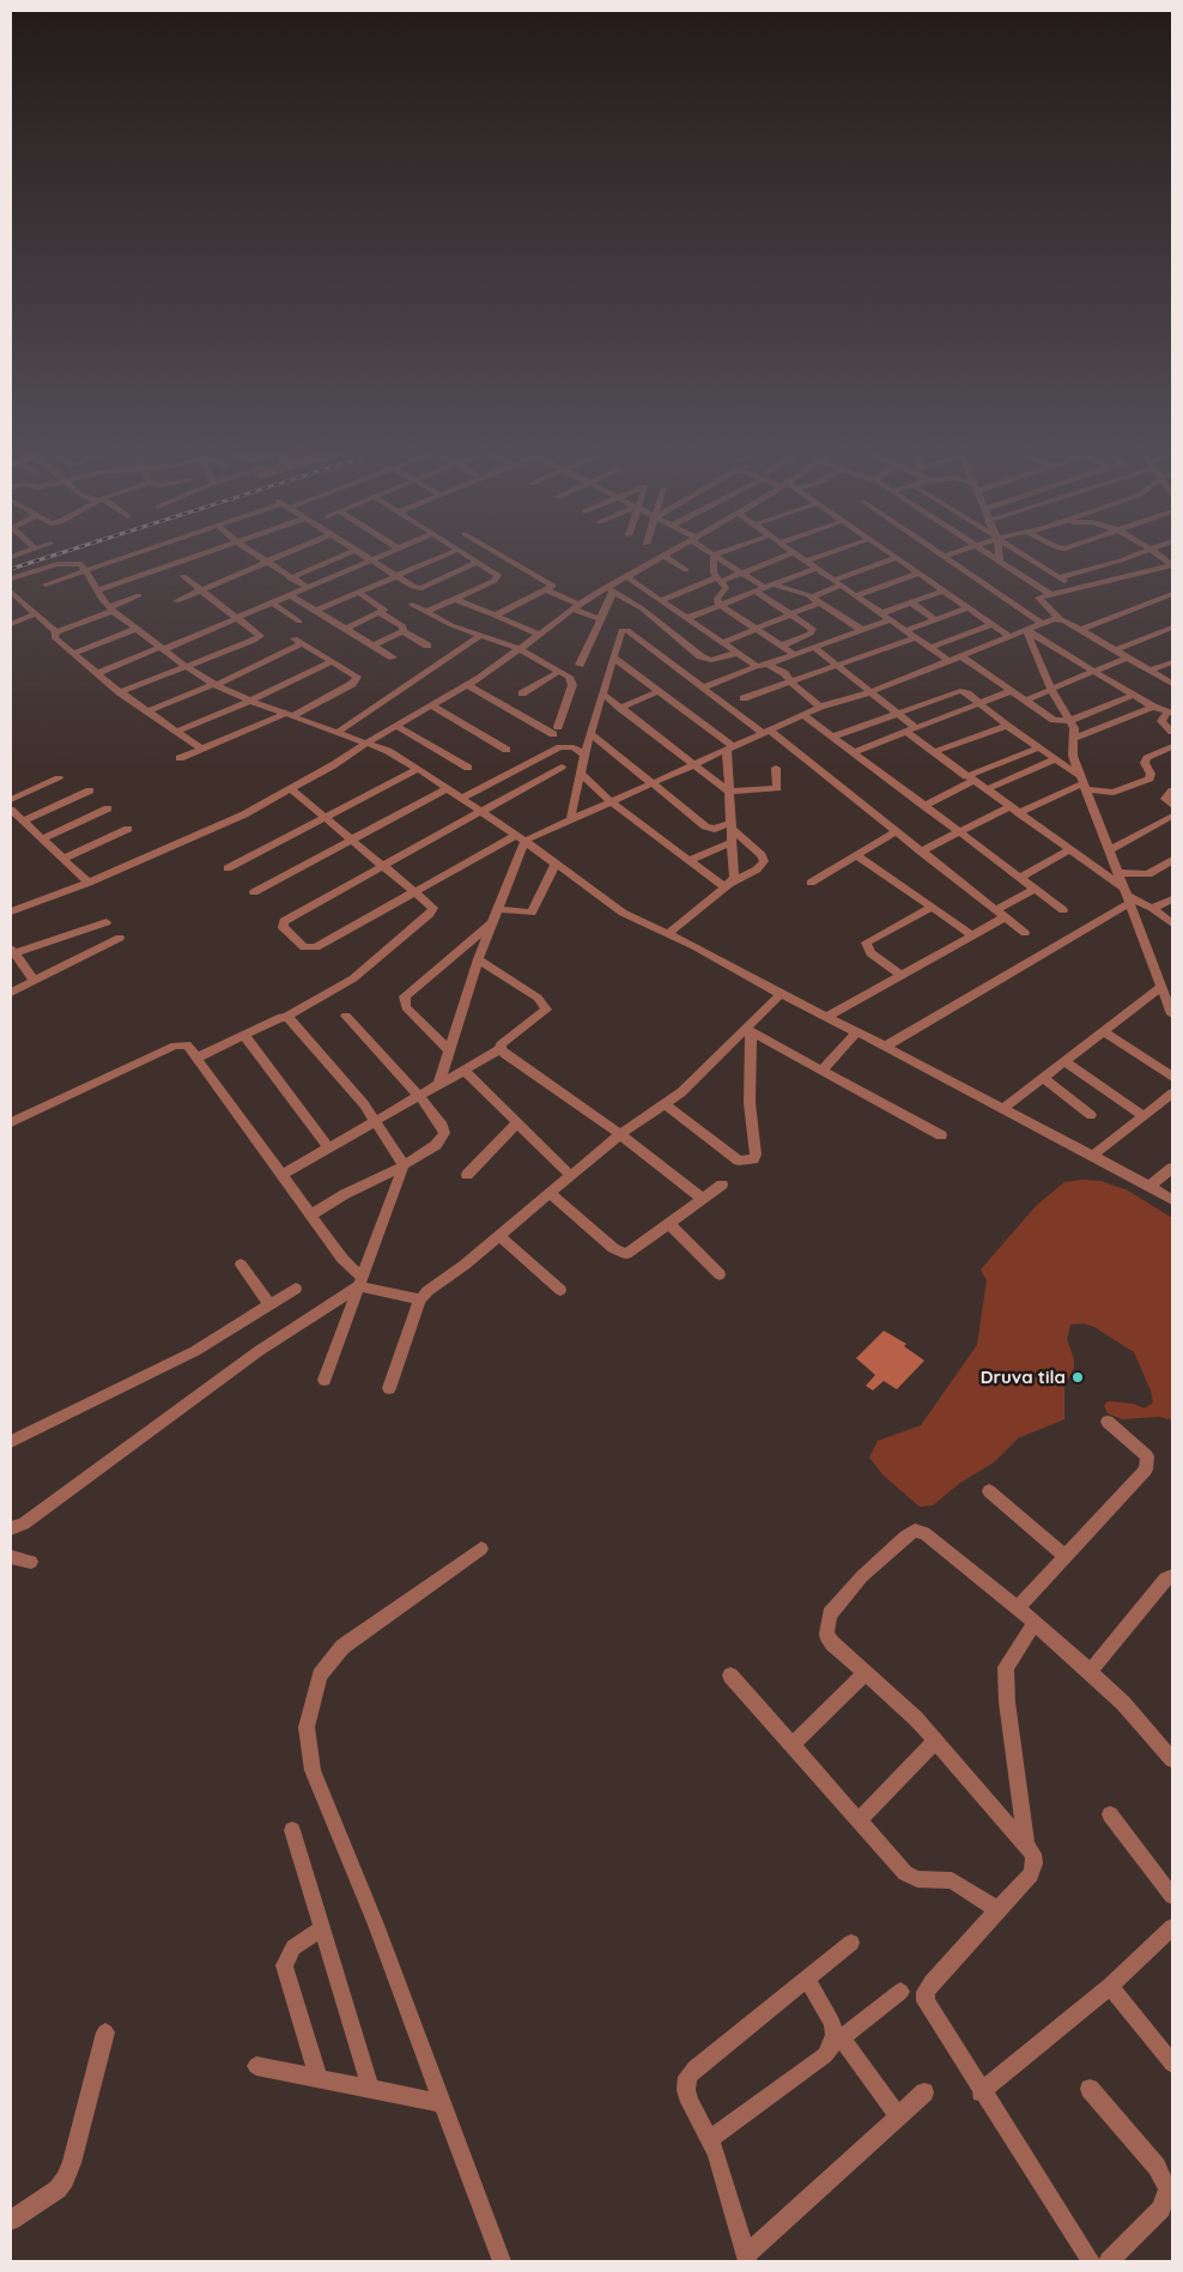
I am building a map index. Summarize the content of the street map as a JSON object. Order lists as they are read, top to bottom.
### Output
{
  "places": ["Druva tila"]
}
